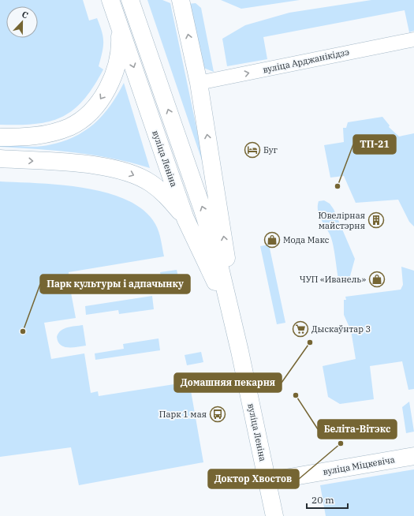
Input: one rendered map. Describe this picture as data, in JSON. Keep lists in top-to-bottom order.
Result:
{
  "streets": {
    "main road": ["вуліца Леніна", "вуліца Міцкевіча"],
    "street": ["вуліца Арджанікідзэ"]
  },
  "crossings": [
    ["вуліца Леніна", "вуліца Міцкевіча"]
  ],
  "one_way": ["вуліца Арджанікідзэ"],
  "places": {
    "hotel": ["Буг"],
    "other": [
      "ТП-21",
      "Парк культуры і адпачынку",
      "Домашняя пекарня",
      "Беліта-Вітэкс",
      "Доктор Хвостов"
    ],
    "building": ["Ювелірная майстэрня"],
    "shop": ["Мода Макс", "ЧУП «Иванель»"],
    "supermarket": ["Дыскаўнтар 3"],
    "bus stop": ["Парк 1 мая"]
  },
  "scale_bar": "20 m",
  "north": "top"
}
